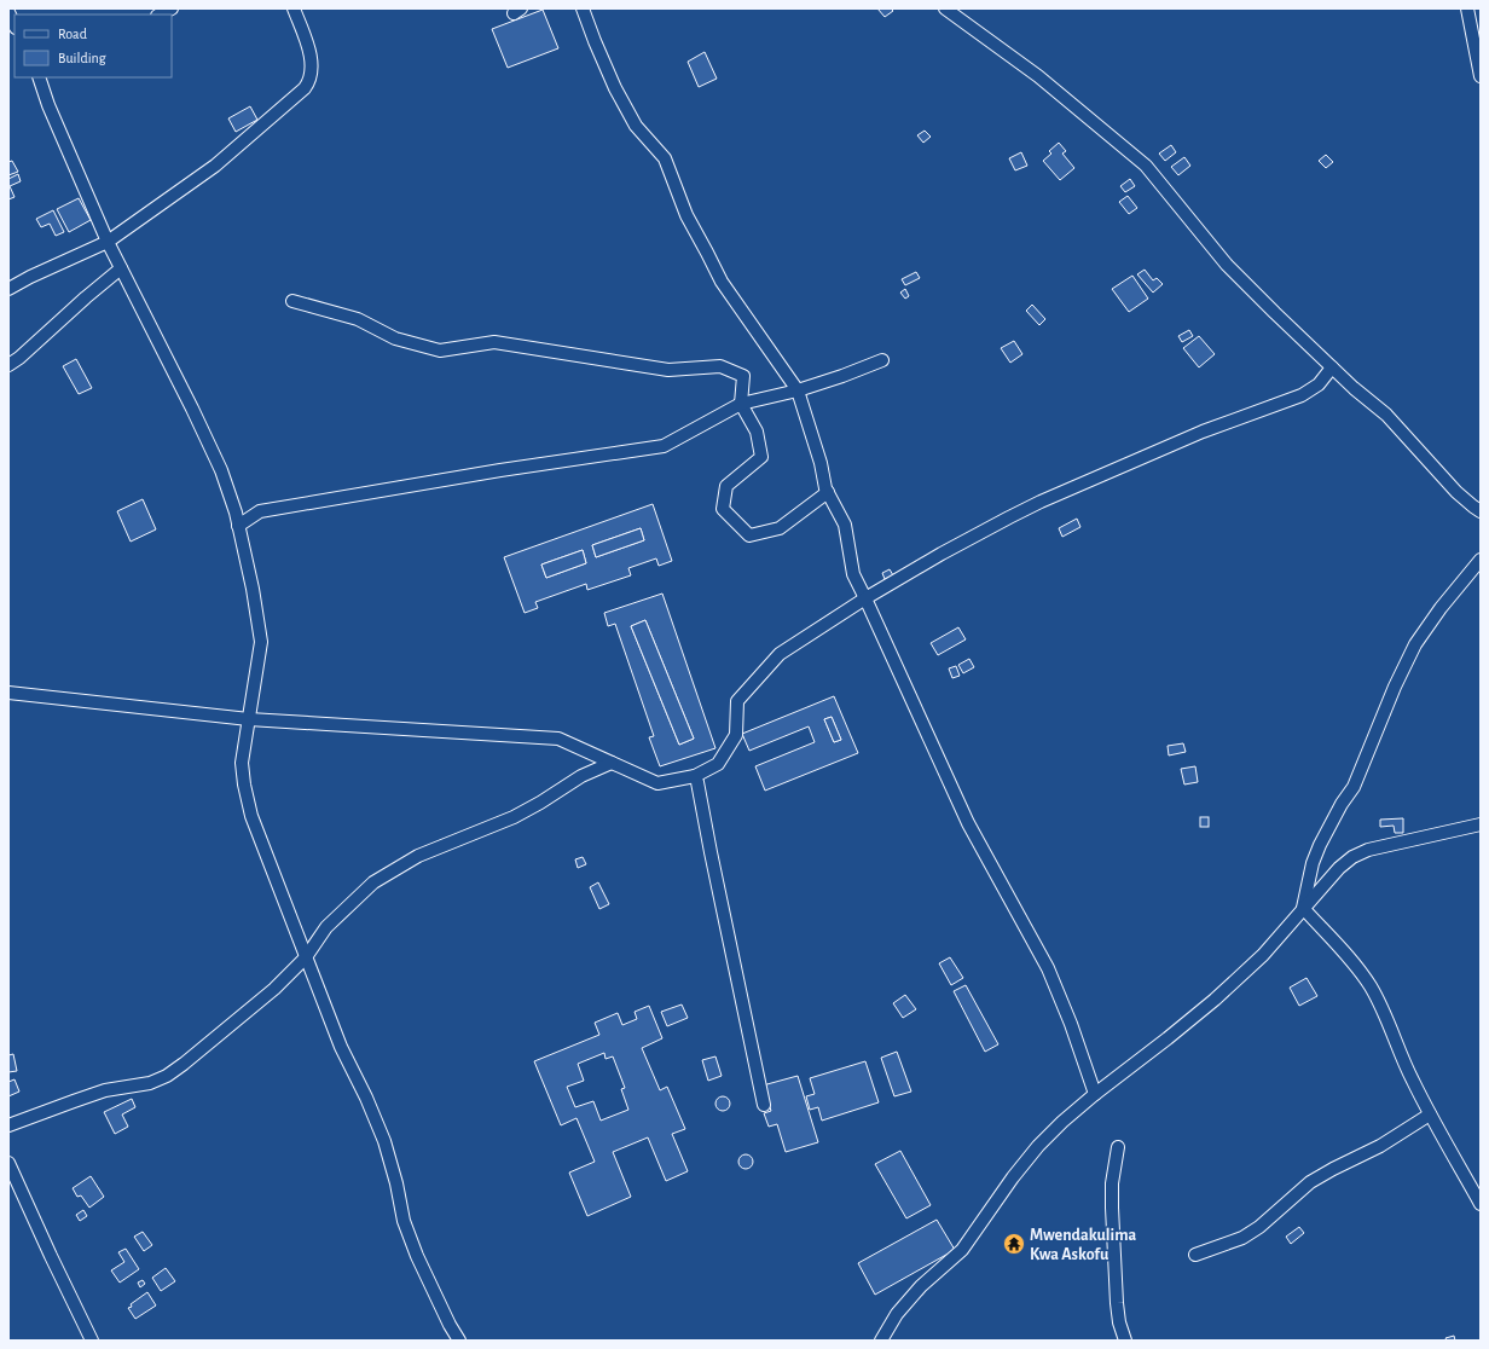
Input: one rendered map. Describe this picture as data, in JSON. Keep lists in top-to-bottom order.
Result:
{
  "places": {
    "temple": ["Mwendakulima Kwa Askofu"]
  },
  "legend": ["Road", "Building"]
}
